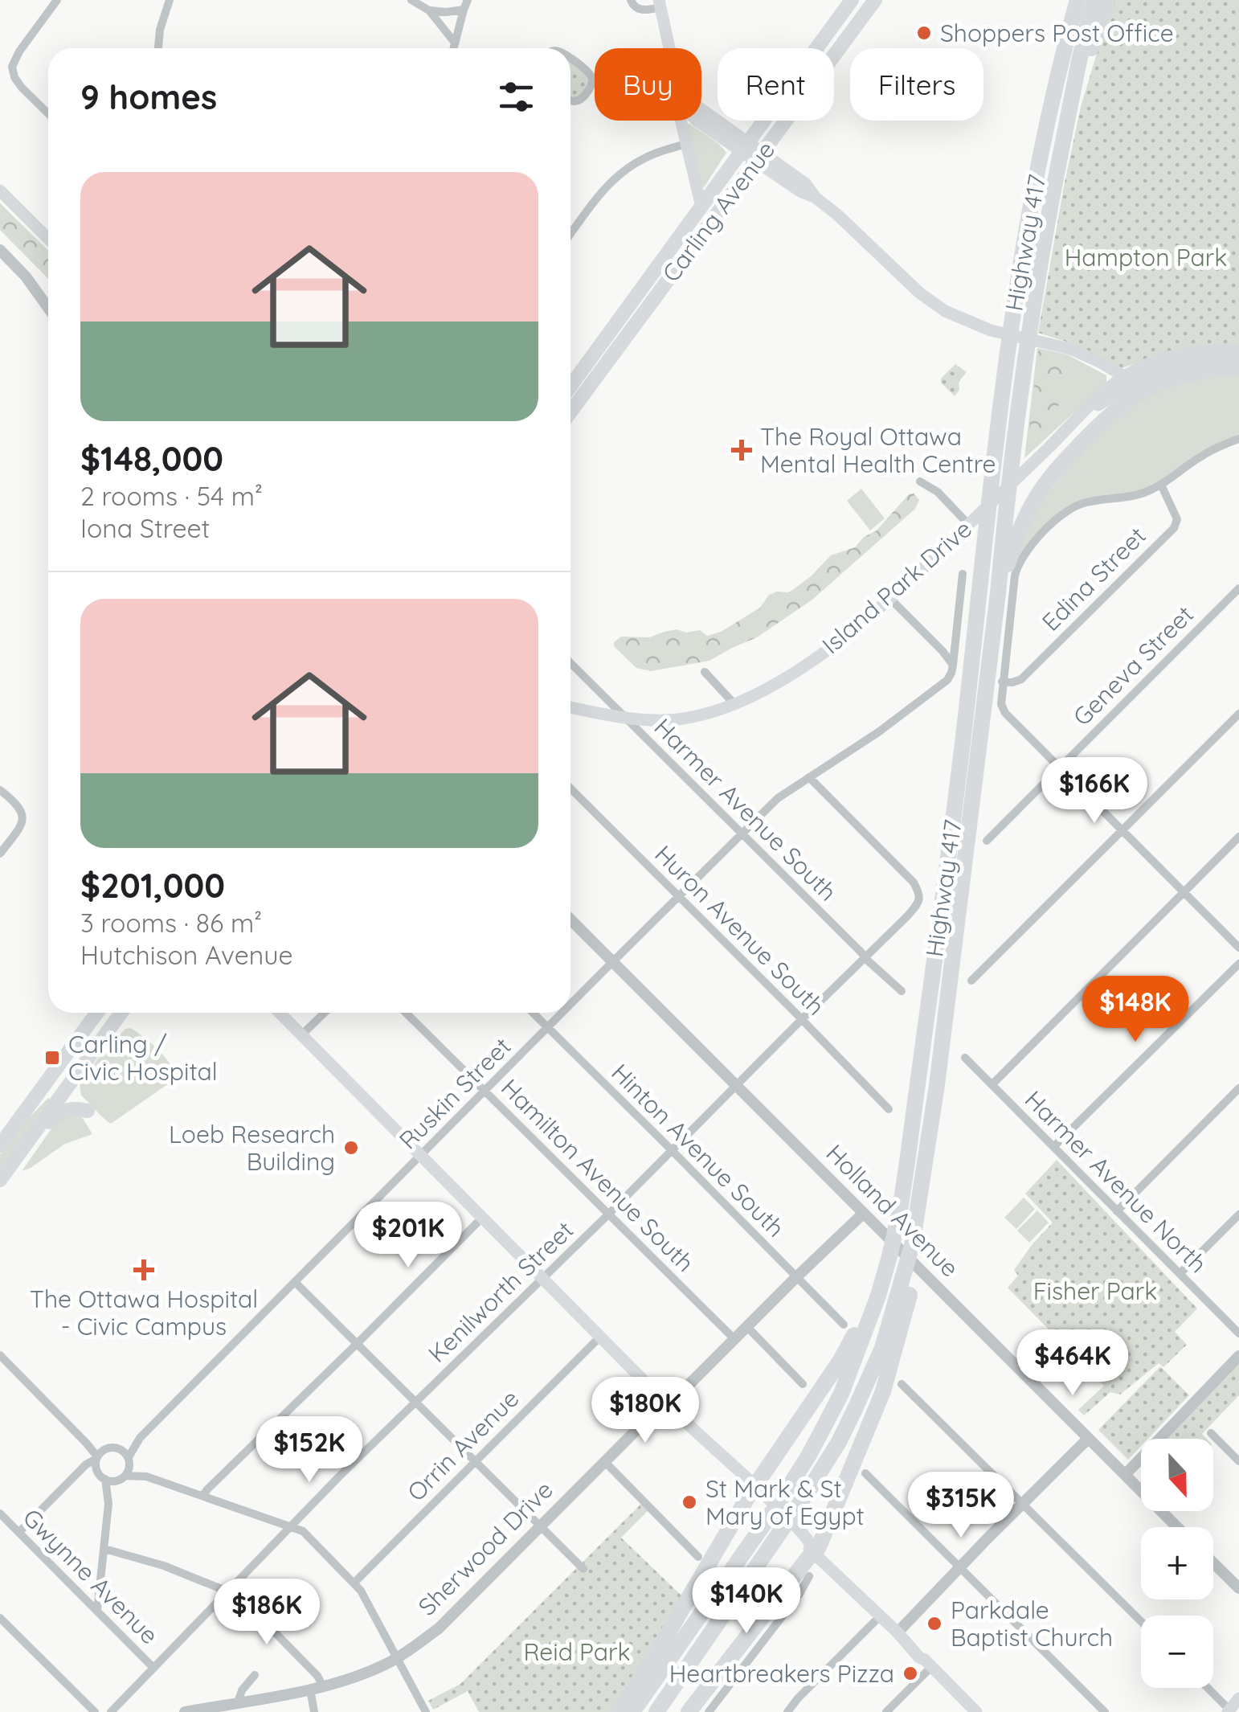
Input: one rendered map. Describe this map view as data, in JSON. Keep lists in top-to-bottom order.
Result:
{
  "streets": {
    "highway": ["Highway 417"],
    "main road": ["Carling Avenue", "Island Park Drive"],
    "street": [
      "Edina Street",
      "Geneva Street",
      "Harmer Avenue South",
      "Huron Avenue South",
      "Ruskin Street",
      "Hinton Avenue South",
      "Hamilton Avenue South",
      "Harmer Avenue North",
      "Holland Avenue",
      "Kenilworth Street",
      "Orrin Avenue",
      "Sherwood Drive",
      "Gwynne Avenue"
    ]
  },
  "crossings": [
    ["Island Park Drive", "Harmer Avenue South"],
    ["Harmer Avenue South", "Ruskin Street"],
    ["Harmer Avenue South", "Kenilworth Street"],
    ["Huron Avenue South", "Ruskin Street"],
    ["Huron Avenue South", "Kenilworth Street"],
    ["Ruskin Street", "Hinton Avenue South"],
    ["Ruskin Street", "Hamilton Avenue South"],
    ["Ruskin Street", "Holland Avenue"],
    ["Ruskin Street", "Kenilworth Street"],
    ["Hinton Avenue South", "Kenilworth Street"],
    ["Hinton Avenue South", "Sherwood Drive"],
    ["Hamilton Avenue South", "Kenilworth Street"],
    ["Hamilton Avenue South", "Sherwood Drive"],
    ["Holland Avenue", "Kenilworth Street"],
    ["Holland Avenue", "Sherwood Drive"],
    ["Kenilworth Street", "Gwynne Avenue"]
  ],
  "parks": ["Hampton Park", "Fisher Park", "Reid Park"],
  "places": {
    "other": [
      "Shoppers Post Office",
      "Loeb Research Building",
      "St Mark & St Mary of Egypt",
      "Parkdale Baptist Church",
      "Heartbreakers Pizza"
    ],
    "health": ["The Royal Ottawa Mental Health Centre", "The Ottawa Hospital - Civic Campus"],
    "transit": ["Carling / Civic Hospital"]
  },
  "north": "bottom",
  "page": {
    "chip": ["Buy", "Rent", "Filters"],
    "heading": "9 homes",
    "list": [
      {
        "name": "$148,000",
        "note": "2 rooms · 54 m² · Iona Street"
      },
      {
        "name": "$201,000",
        "note": "3 rooms · 86 m² · Hutchison Avenue"
      }
    ],
    "price": [
      "$166K",
      "$148K",
      "$201K",
      "$464K",
      "$180K",
      "$152K",
      "$315K",
      "$140K",
      "$186K"
    ],
    "map_buttons": ["+", "−"]
  }
}
